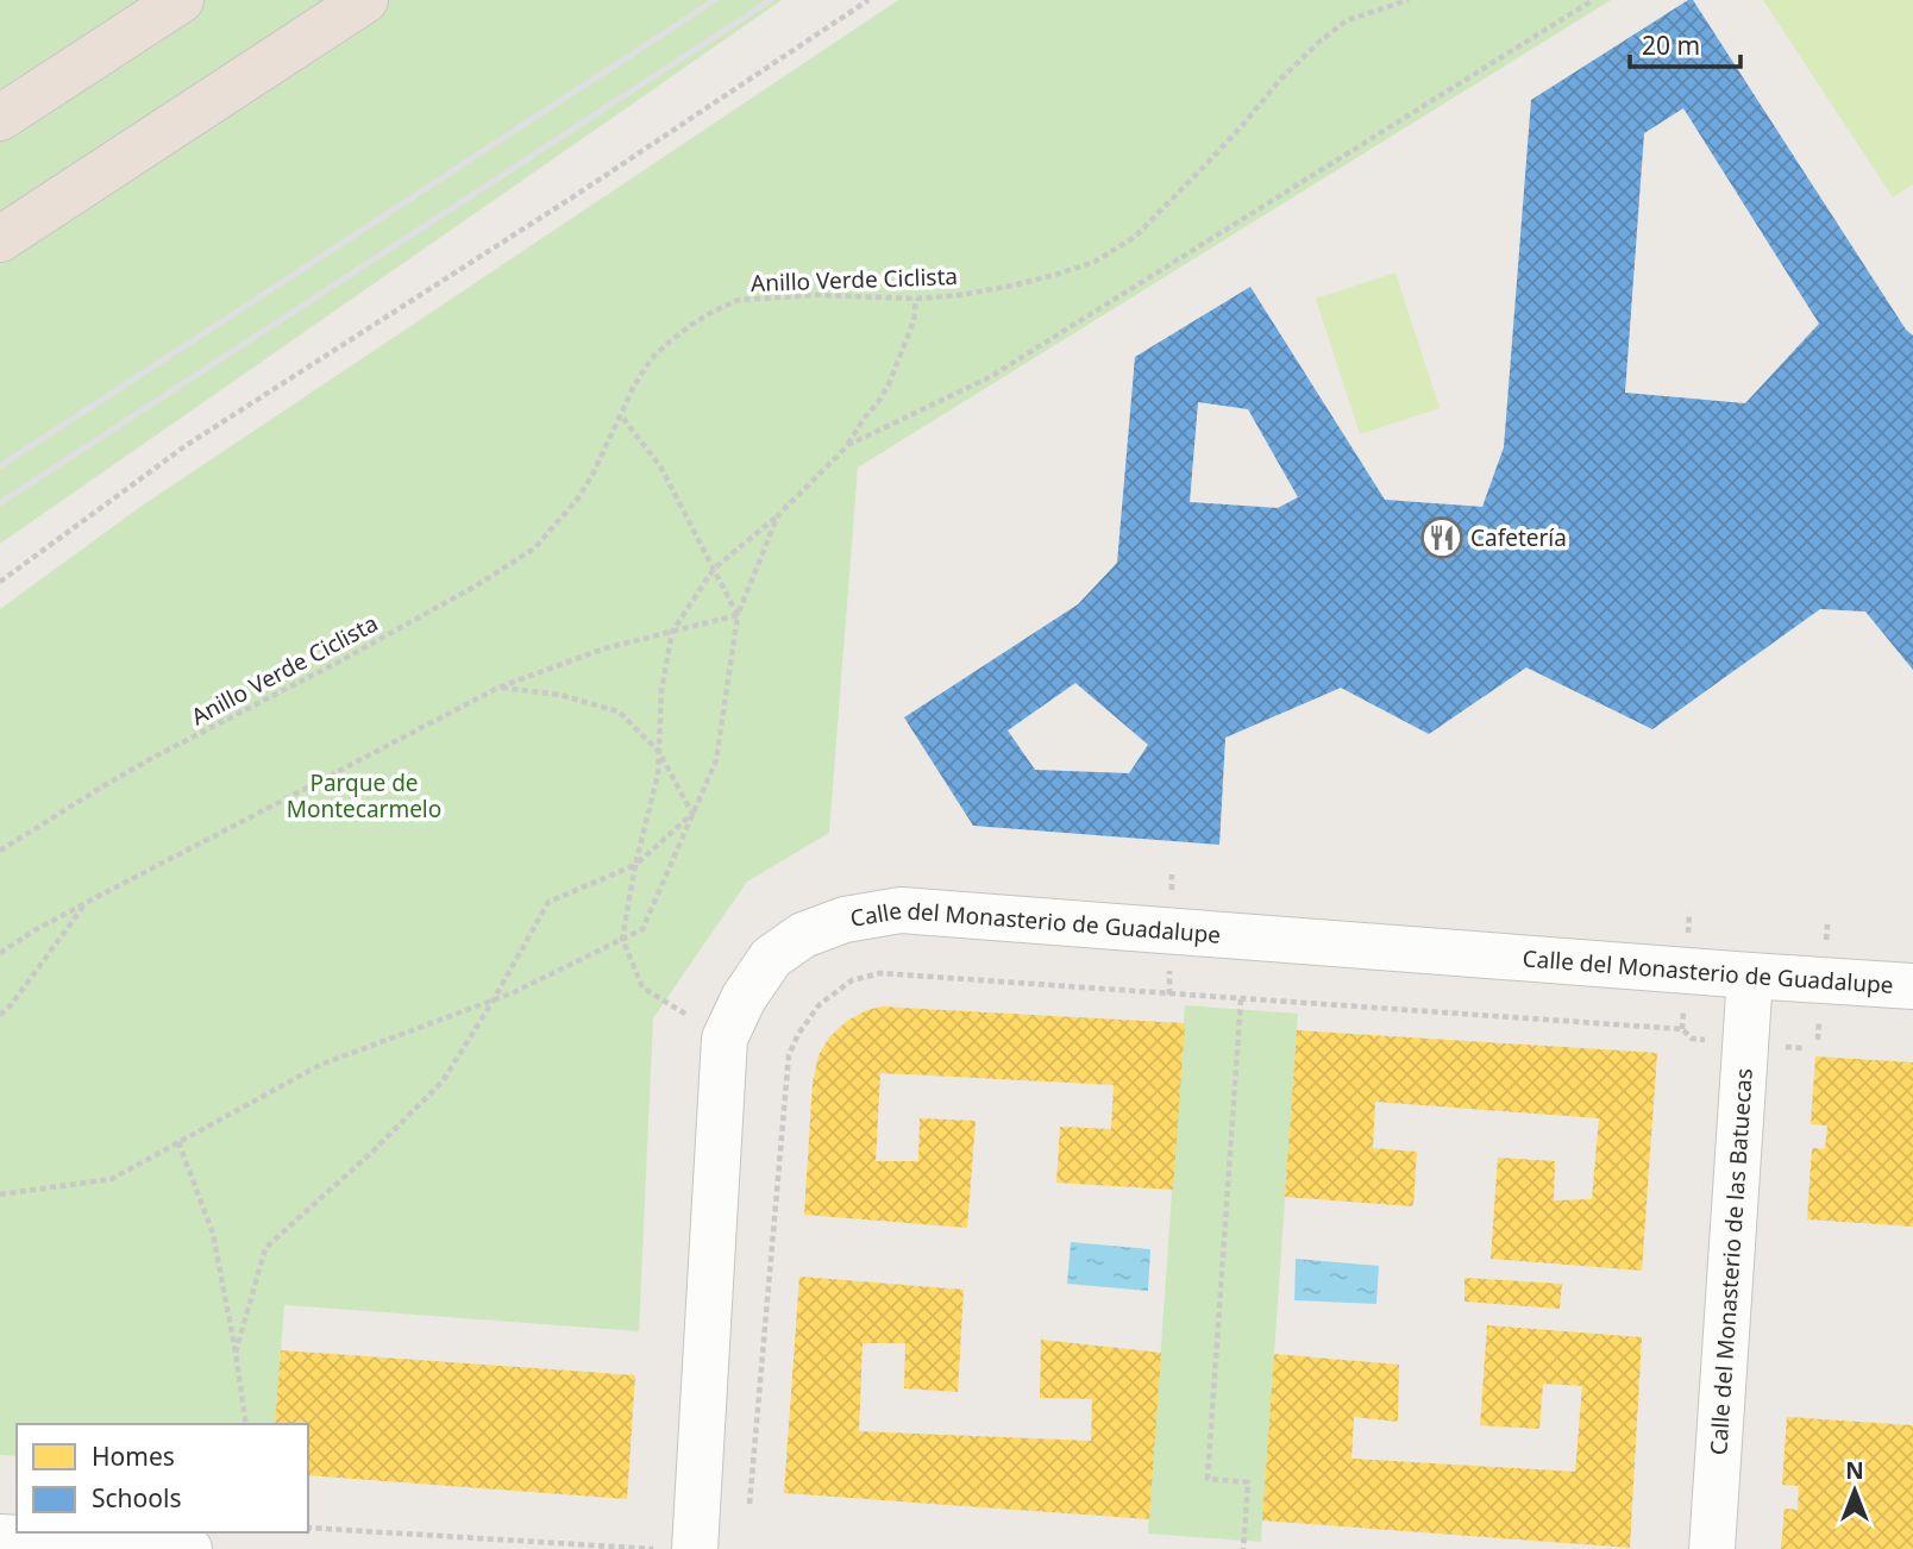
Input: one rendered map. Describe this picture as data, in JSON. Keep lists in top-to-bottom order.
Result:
{
  "streets": {
    "street": ["Calle del Monasterio de Guadalupe", "Calle del Monasterio de las Batuecas"],
    "path": ["Anillo Verde Ciclista"]
  },
  "crossings": [
    ["Calle del Monasterio de Guadalupe", "Calle del Monasterio de las Batuecas"]
  ],
  "parks": ["Parque de Montecarmelo"],
  "places": {
    "restaurant": ["Cafetería"]
  },
  "legend": ["Homes", "Schools"],
  "scale_bar": "20 m",
  "north": "top"
}
